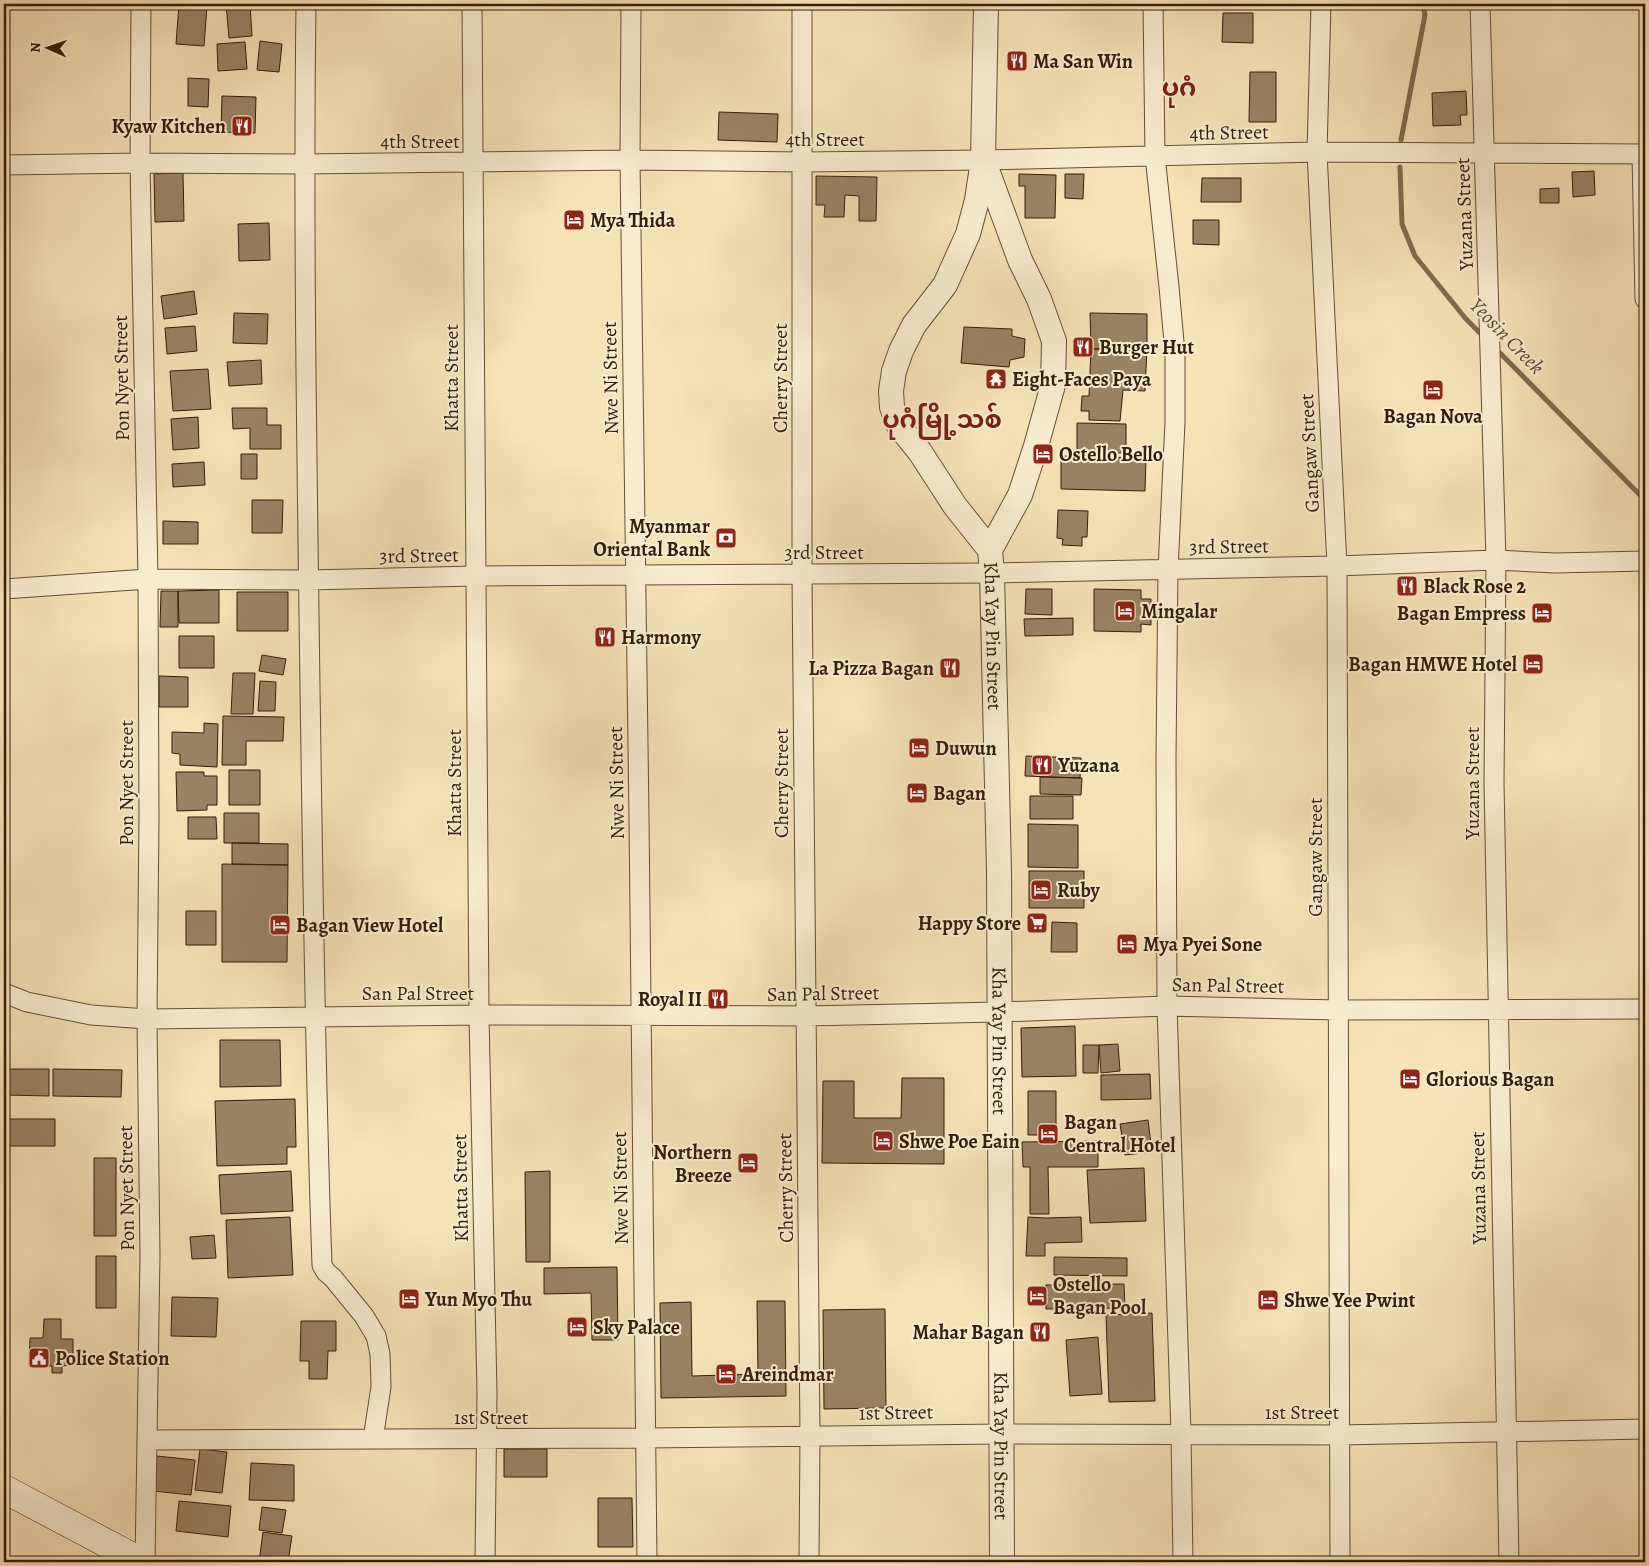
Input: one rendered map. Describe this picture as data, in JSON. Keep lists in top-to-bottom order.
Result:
{
  "streets": {
    "street": [
      "4th Street",
      "Yuzana Street",
      "Pon Nyet Street",
      "Khatta Street",
      "Nwe Ni Street",
      "Cherry Street",
      "Gangaw Street",
      "3rd Street",
      "Kha Yay Pin Street",
      "San Pal Street",
      "1st Street"
    ]
  },
  "crossings": [
    ["4th Street", "Yuzana Street"],
    ["4th Street", "Pon Nyet Street"],
    ["4th Street", "Khatta Street"],
    ["4th Street", "Nwe Ni Street"],
    ["4th Street", "Cherry Street"],
    ["4th Street", "Gangaw Street"],
    ["4th Street", "Kha Yay Pin Street"],
    ["Yuzana Street", "3rd Street"],
    ["Yuzana Street", "San Pal Street"],
    ["Yuzana Street", "1st Street"],
    ["Pon Nyet Street", "3rd Street"],
    ["Pon Nyet Street", "San Pal Street"],
    ["Pon Nyet Street", "1st Street"],
    ["Khatta Street", "3rd Street"],
    ["Khatta Street", "San Pal Street"],
    ["Khatta Street", "1st Street"],
    ["Nwe Ni Street", "3rd Street"],
    ["Nwe Ni Street", "San Pal Street"],
    ["Nwe Ni Street", "1st Street"],
    ["Cherry Street", "3rd Street"],
    ["Cherry Street", "San Pal Street"],
    ["Cherry Street", "1st Street"],
    ["Gangaw Street", "3rd Street"],
    ["Gangaw Street", "San Pal Street"],
    ["Gangaw Street", "1st Street"],
    ["3rd Street", "Kha Yay Pin Street"],
    ["Kha Yay Pin Street", "San Pal Street"],
    ["Kha Yay Pin Street", "1st Street"]
  ],
  "districts": ["ပုဂံ", "ပုဂံမြို့သစ်"],
  "water": ["Yeosin Creek"],
  "places": {
    "restaurant": [
      "Ma San Win",
      "Kyaw Kitchen",
      "Burger Hut",
      "Black Rose 2",
      "Harmony",
      "La Pizza Bagan",
      "Yuzana",
      "Royal II",
      "Mahar Bagan"
    ],
    "hotel": [
      "Mya Thida",
      "Bagan Nova",
      "Ostello Bello",
      "Mingalar",
      "Bagan Empress",
      "Bagan HMWE Hotel",
      "Duwun",
      "Bagan",
      "Ruby",
      "Bagan View Hotel",
      "Mya Pyei Sone",
      "Glorious Bagan",
      "Bagan Central Hotel",
      "Shwe Poe Eain",
      "Northern Breeze",
      "Ostello Bagan Pool",
      "Yun Myo Thu",
      "Shwe Yee Pwint",
      "Sky Palace",
      "Areindmar"
    ],
    "temple": ["Eight-Faces Paya"],
    "bank": ["Myanmar Oriental Bank"],
    "supermarket": ["Happy Store"],
    "public building": ["Police Station"]
  },
  "north": "left"
}
